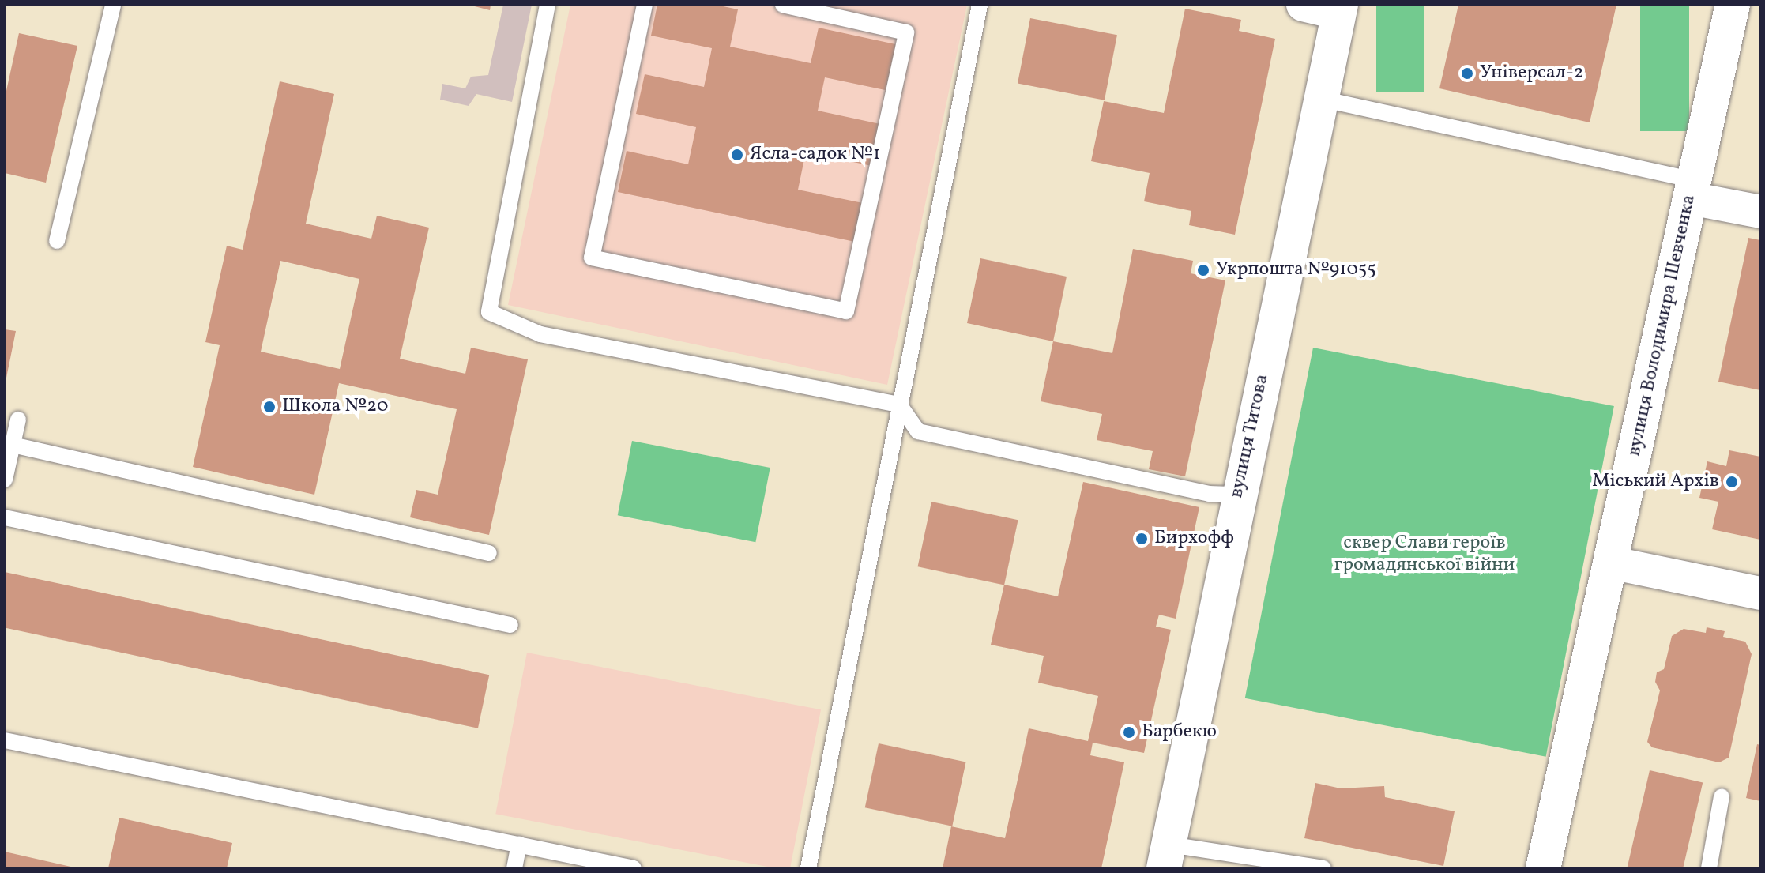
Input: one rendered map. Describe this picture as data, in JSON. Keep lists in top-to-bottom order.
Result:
{
  "streets": {
    "street": ["вулиця Володимира Шевченка", "вулиця Титова"]
  },
  "parks": ["сквер Слави героїв громадянської війни"],
  "places": [
    "Універсал-2",
    "Ясла-садок №1",
    "Укрпошта №91055",
    "Школа №20",
    "Міський Архів",
    "Бирхофф",
    "Барбекю"
  ]
}
